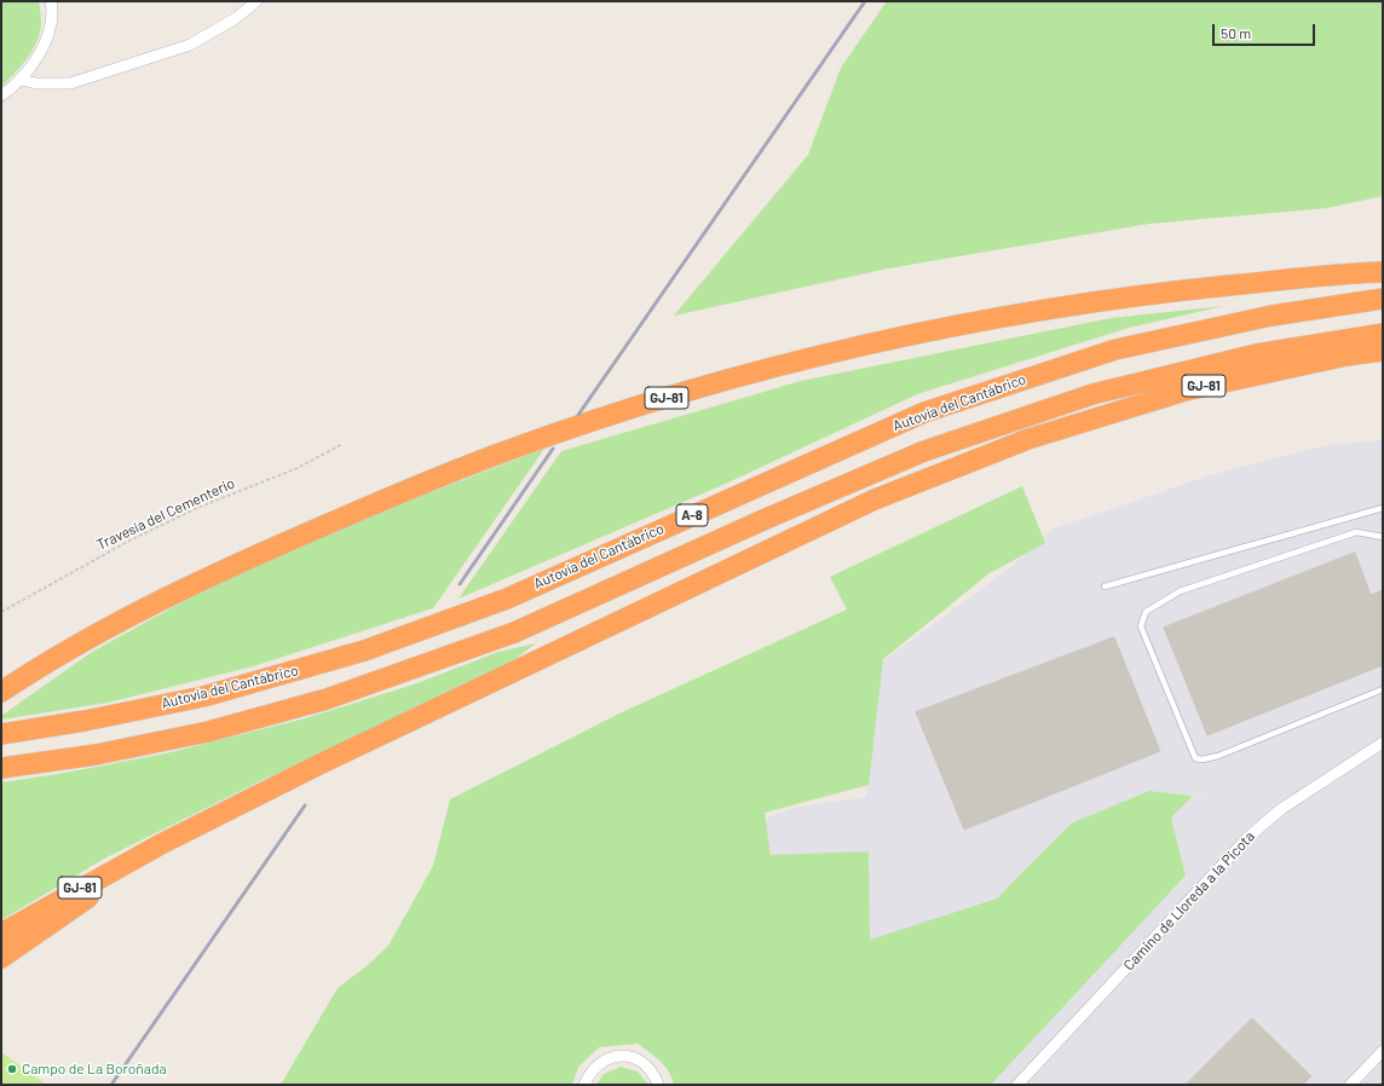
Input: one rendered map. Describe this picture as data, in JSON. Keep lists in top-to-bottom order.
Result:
{
  "streets": {
    "highway": ["GJ-81", "Autovía del Cantábrico", "A-8"],
    "street": ["Camino de Lloreda a la Picota"],
    "path": ["Travesía del Cementerio"]
  },
  "places": ["Campo de La Boroñada"],
  "scale_bar": "50 m"
}
